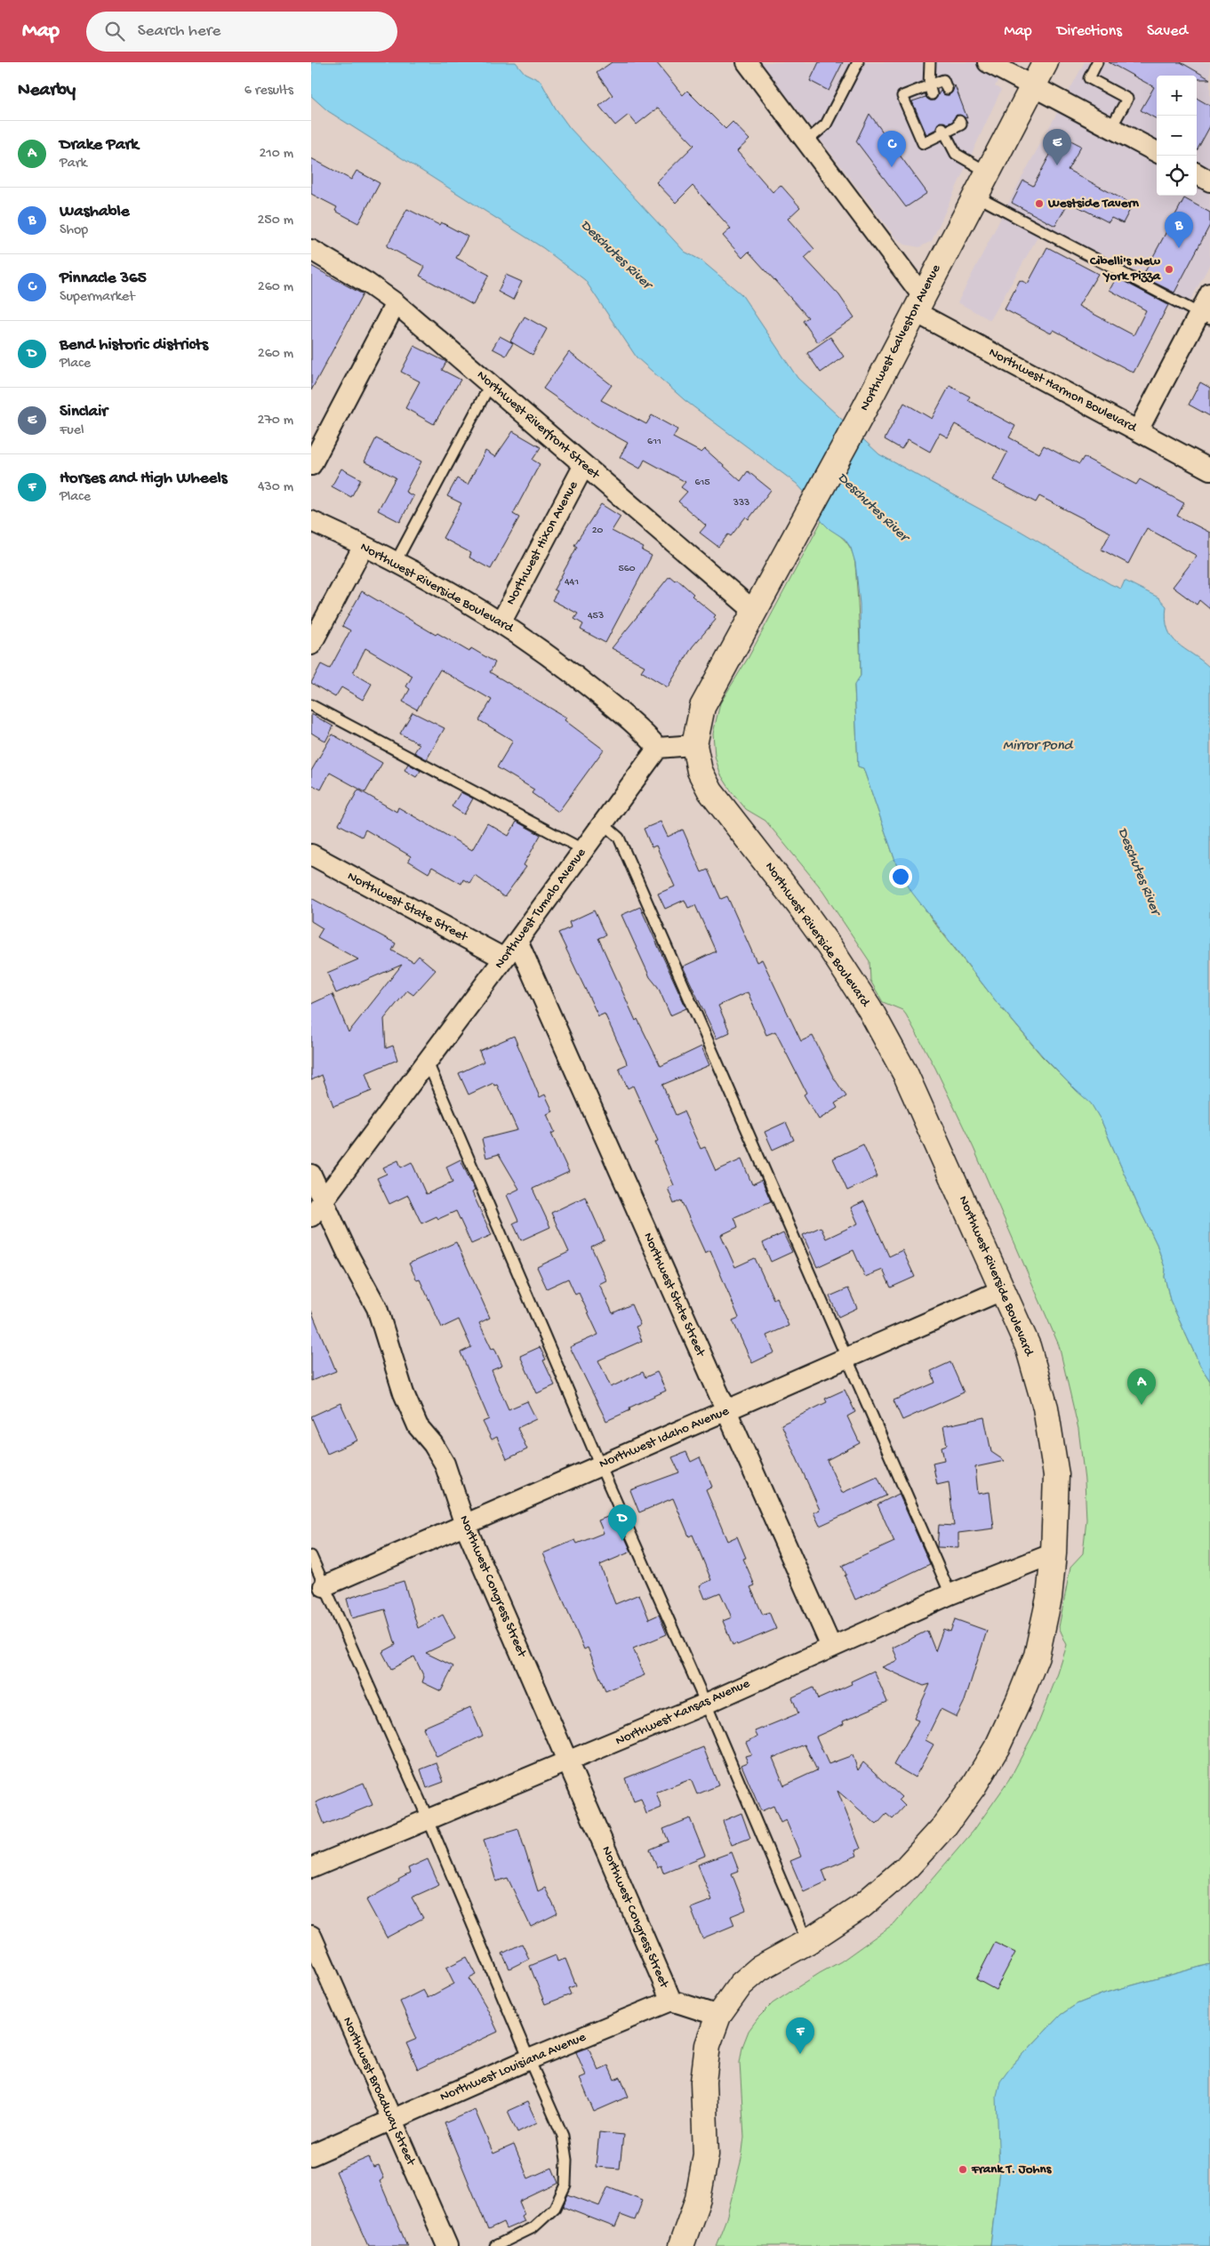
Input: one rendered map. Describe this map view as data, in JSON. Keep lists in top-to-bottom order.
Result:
{
  "streets": {
    "street": [
      "Northwest Galveston Avenue",
      "Northwest Harmon Boulevard",
      "Northwest Riverfront Street",
      "Northwest Hixon Avenue",
      "Northwest Riverside Boulevard",
      "Northwest State Street",
      "Northwest Tumalo Avenue",
      "Northwest Idaho Avenue",
      "Northwest Congress Street",
      "Northwest Kansas Avenue",
      "Northwest Louisiana Avenue",
      "Northwest Broadway Street"
    ]
  },
  "crossings": [
    ["Northwest Galveston Avenue", "Northwest Harmon Boulevard"],
    ["Northwest Galveston Avenue", "Northwest Riverfront Street"],
    ["Northwest Riverfront Street", "Northwest Hixon Avenue"],
    ["Northwest Hixon Avenue", "Northwest Riverside Boulevard"],
    ["Northwest Riverside Boulevard", "Northwest Tumalo Avenue"],
    ["Northwest Riverside Boulevard", "Northwest Idaho Avenue"],
    ["Northwest Riverside Boulevard", "Northwest Kansas Avenue"],
    ["Northwest State Street", "Northwest Tumalo Avenue"],
    ["Northwest State Street", "Northwest Idaho Avenue"],
    ["Northwest State Street", "Northwest Kansas Avenue"],
    ["Northwest Tumalo Avenue", "Northwest Congress Street"],
    ["Northwest Idaho Avenue", "Northwest Congress Street"],
    ["Northwest Congress Street", "Northwest Kansas Avenue"],
    ["Northwest Congress Street", "Northwest Louisiana Avenue"],
    ["Northwest Louisiana Avenue", "Northwest Broadway Street"]
  ],
  "water": ["Deschutes River", "Mirror Pond"],
  "places": ["Westside Tavern", "Cibelli's New York Pizza", "Frank T. Johns"],
  "house_numbers": [
    "611",
    "615",
    "333",
    "20",
    "560",
    "441",
    "453"
  ],
  "page": {
    "header": "Map",
    "search": "Search here",
    "nav": ["Map", "Directions", "Saved"],
    "heading": ["Nearby", "6 results"],
    "map_buttons": ["+", "−"],
    "list": [
      {
        "mark": "A",
        "name": "Drake Park",
        "note": "Park",
        "value": "210 m"
      },
      {
        "mark": "B",
        "name": "Washable",
        "note": "Shop",
        "value": "250 m"
      },
      {
        "mark": "C",
        "name": "Pinnacle 365",
        "note": "Supermarket",
        "value": "260 m"
      },
      {
        "mark": "D",
        "name": "Bend historic districts",
        "note": "Place",
        "value": "260 m"
      },
      {
        "mark": "E",
        "name": "Sinclair",
        "note": "Fuel",
        "value": "270 m"
      },
      {
        "mark": "F",
        "name": "Horses and High Wheels",
        "note": "Place",
        "value": "430 m"
      }
    ],
    "pins": [
      "E",
      "C",
      "B",
      "A",
      "D",
      "F"
    ]
  }
}
